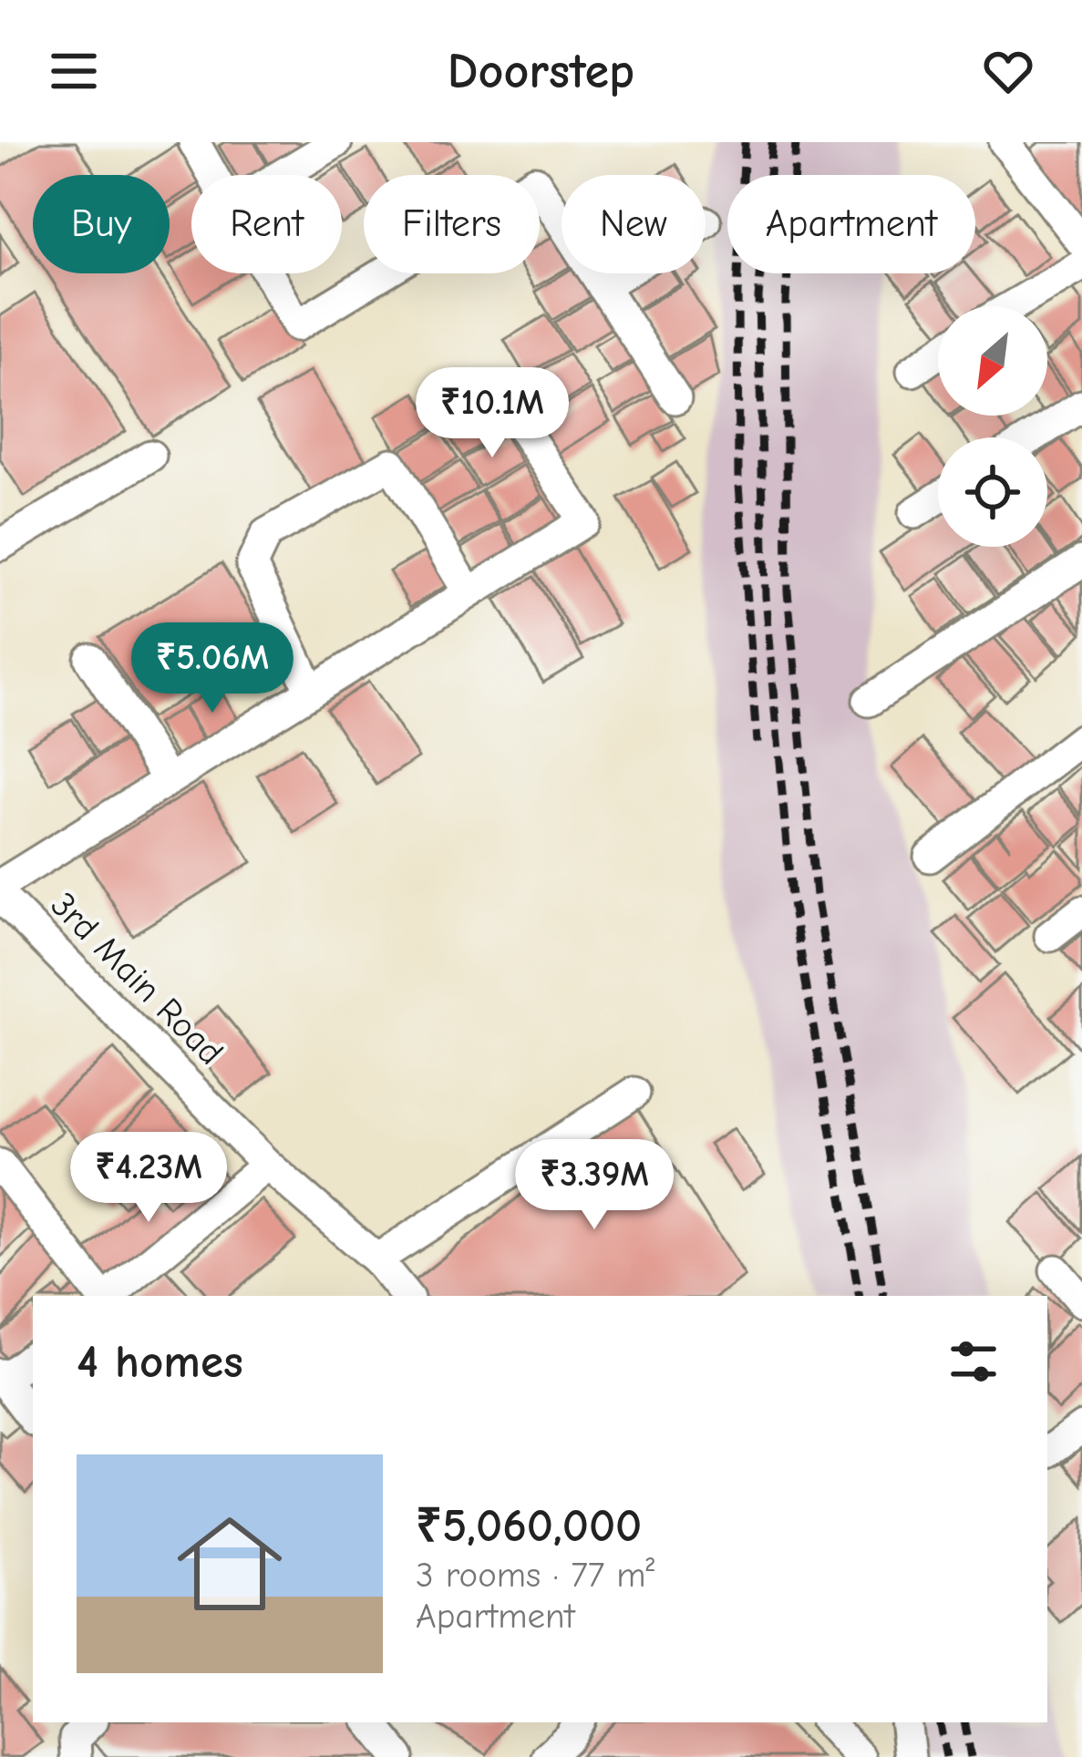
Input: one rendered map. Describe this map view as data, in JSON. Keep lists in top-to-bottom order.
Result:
{
  "streets": {
    "street": ["3rd Main Road"]
  },
  "north": "bottom left",
  "page": {
    "header": "Doorstep",
    "chip": [
      "Buy",
      "Rent",
      "Filters",
      "New",
      "Apartment"
    ],
    "price": [
      "₹10.1M",
      "₹5.06M",
      "₹4.23M",
      "₹3.39M"
    ],
    "heading": "4 homes",
    "list": [
      {
        "name": "₹5,060,000",
        "note": "3 rooms · 77 m² · Apartment"
      }
    ]
  }
}
